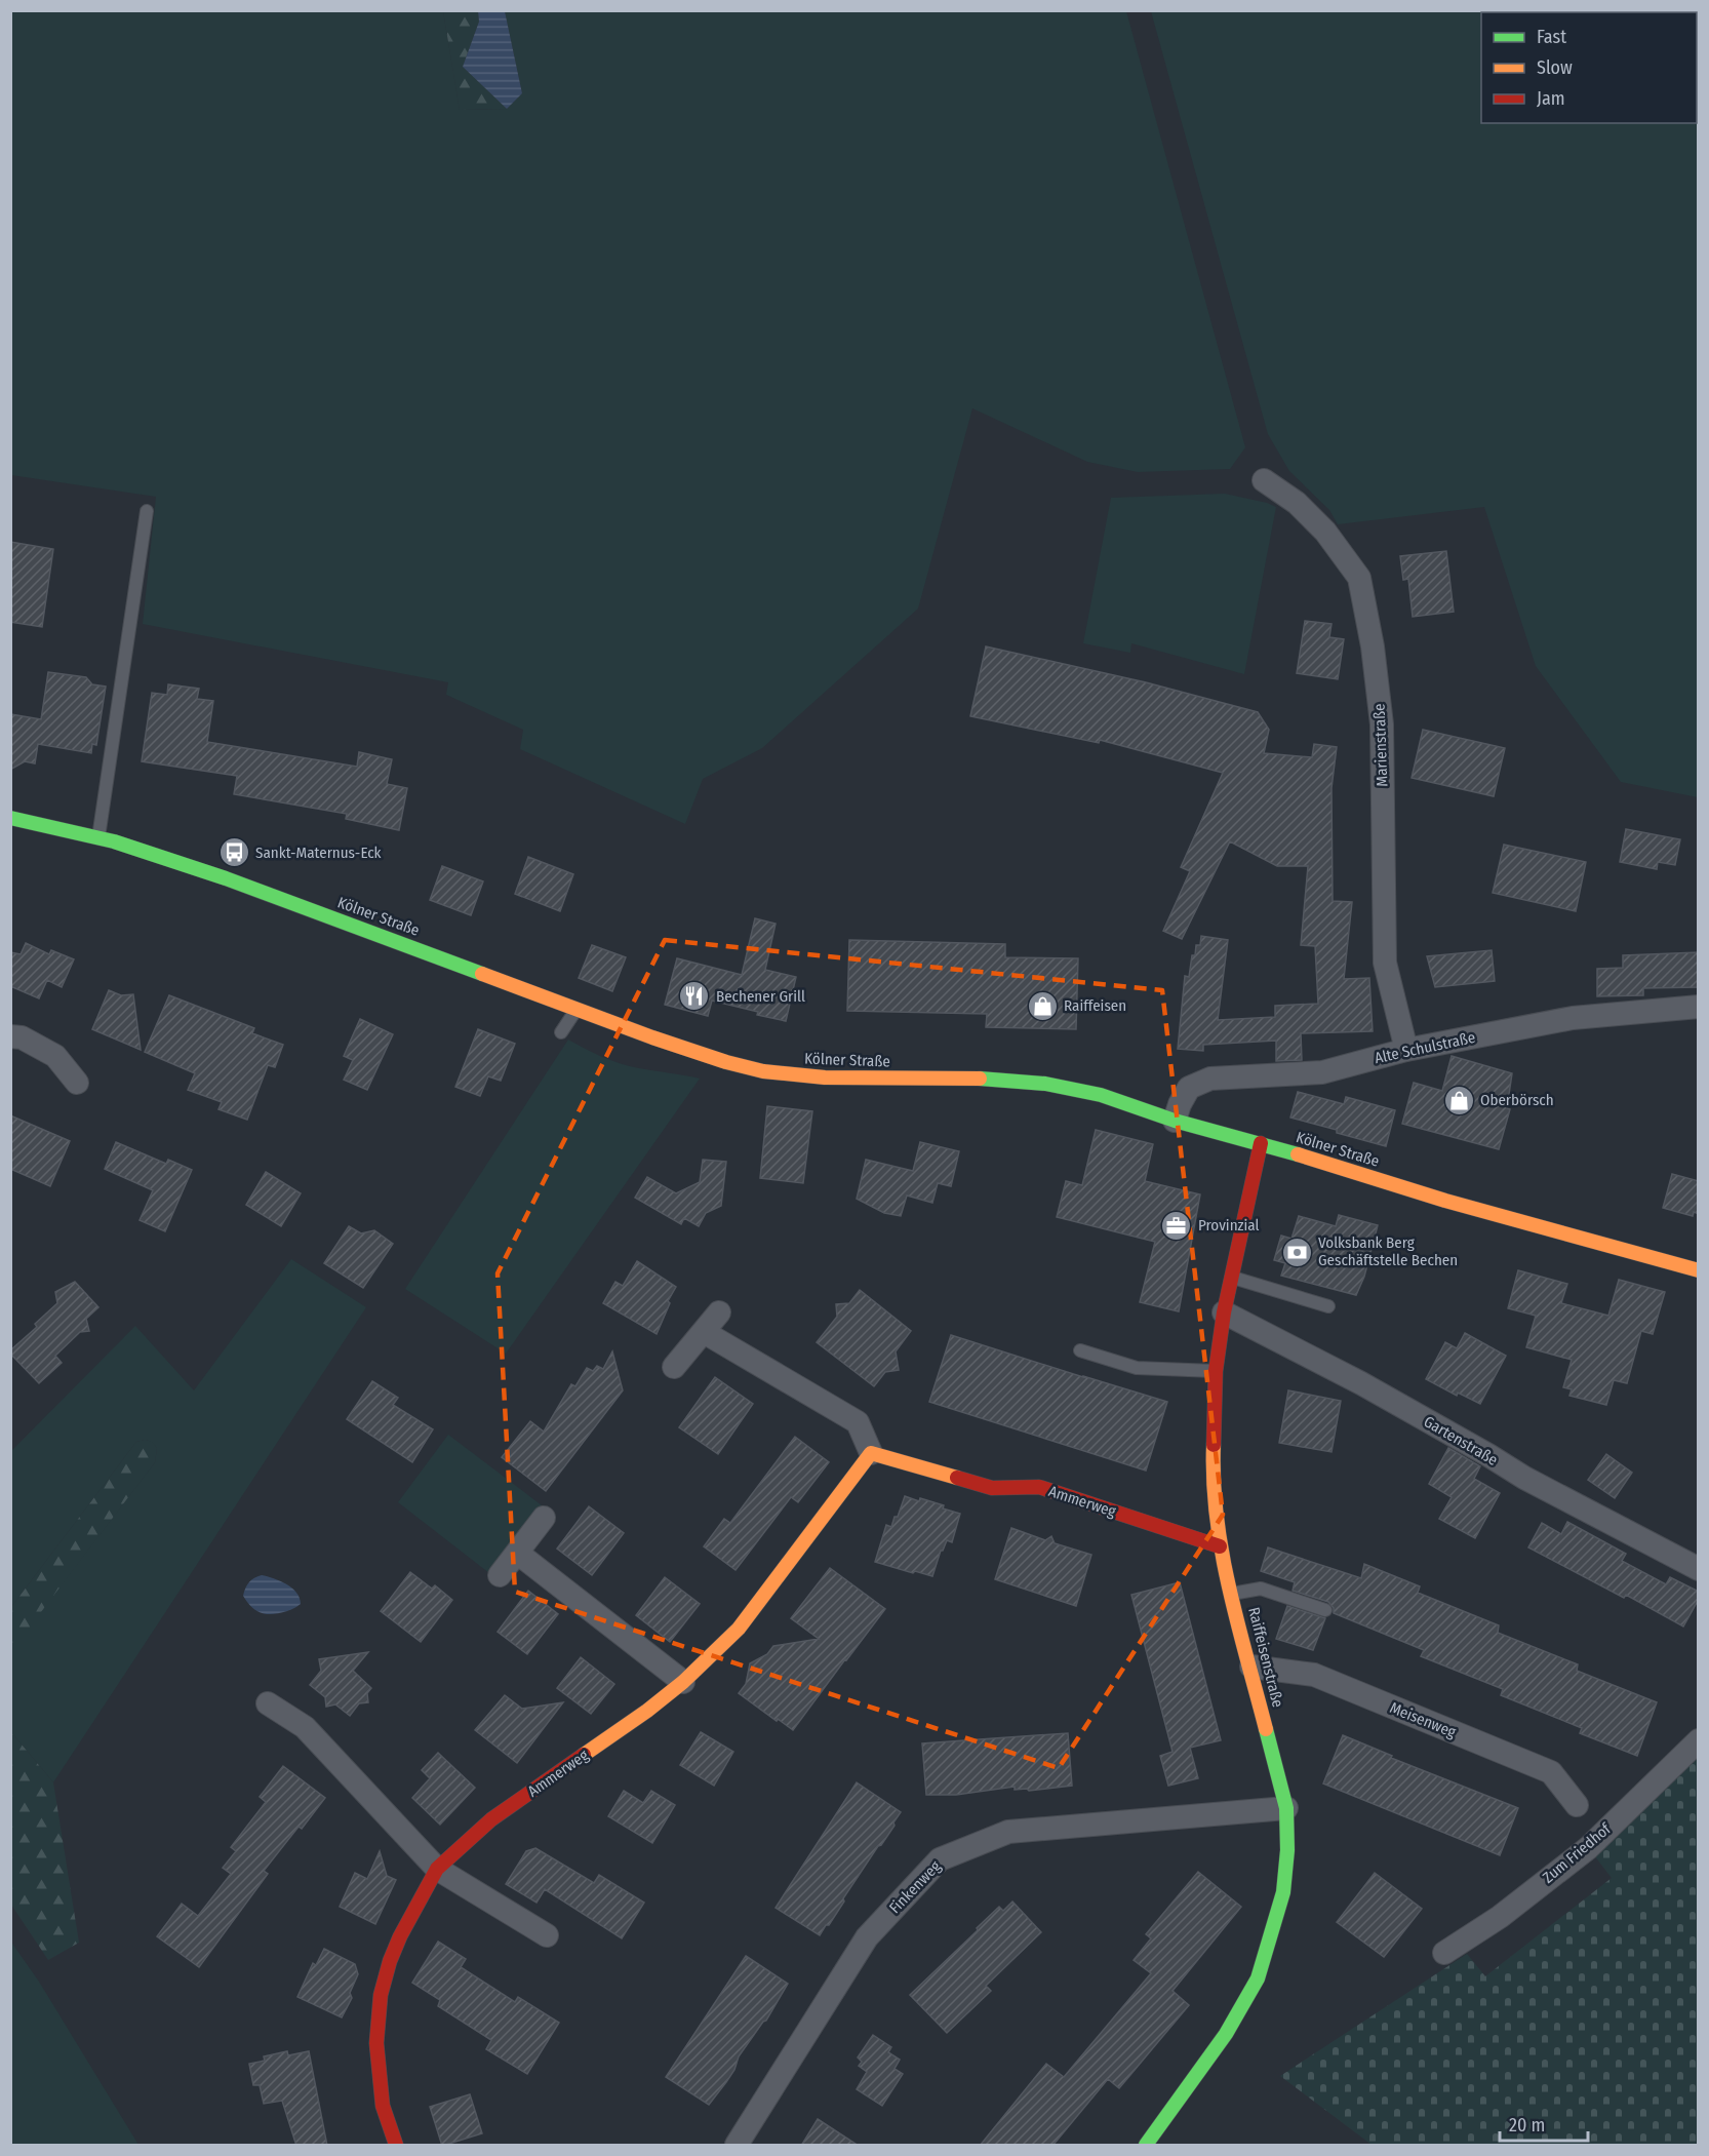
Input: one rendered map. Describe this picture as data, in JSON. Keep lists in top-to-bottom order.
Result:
{
  "streets": {
    "street": [
      "Marienstraße",
      "Kölner Straße",
      "Alte Schulstraße",
      "Gartenstraße",
      "Ammerweg",
      "Raiffeisenstraße",
      "Meisenweg",
      "Zum Friedhof",
      "Finkenweg"
    ]
  },
  "crossings": [
    ["Marienstraße", "Alte Schulstraße"],
    ["Kölner Straße", "Alte Schulstraße"],
    ["Kölner Straße", "Raiffeisenstraße"],
    ["Gartenstraße", "Raiffeisenstraße"],
    ["Ammerweg", "Raiffeisenstraße"],
    ["Raiffeisenstraße", "Meisenweg"],
    ["Raiffeisenstraße", "Finkenweg"]
  ],
  "places": {
    "bus stop": ["Sankt-Maternus-Eck"],
    "restaurant": ["Bechener Grill"],
    "shop": ["Raiffeisen", "Oberbörsch"],
    "office": ["Provinzial"],
    "bank": ["Volksbank Berg Geschäftstelle Bechen"]
  },
  "legend": ["Fast", "Slow", "Jam"],
  "scale_bar": "20 m"
}
